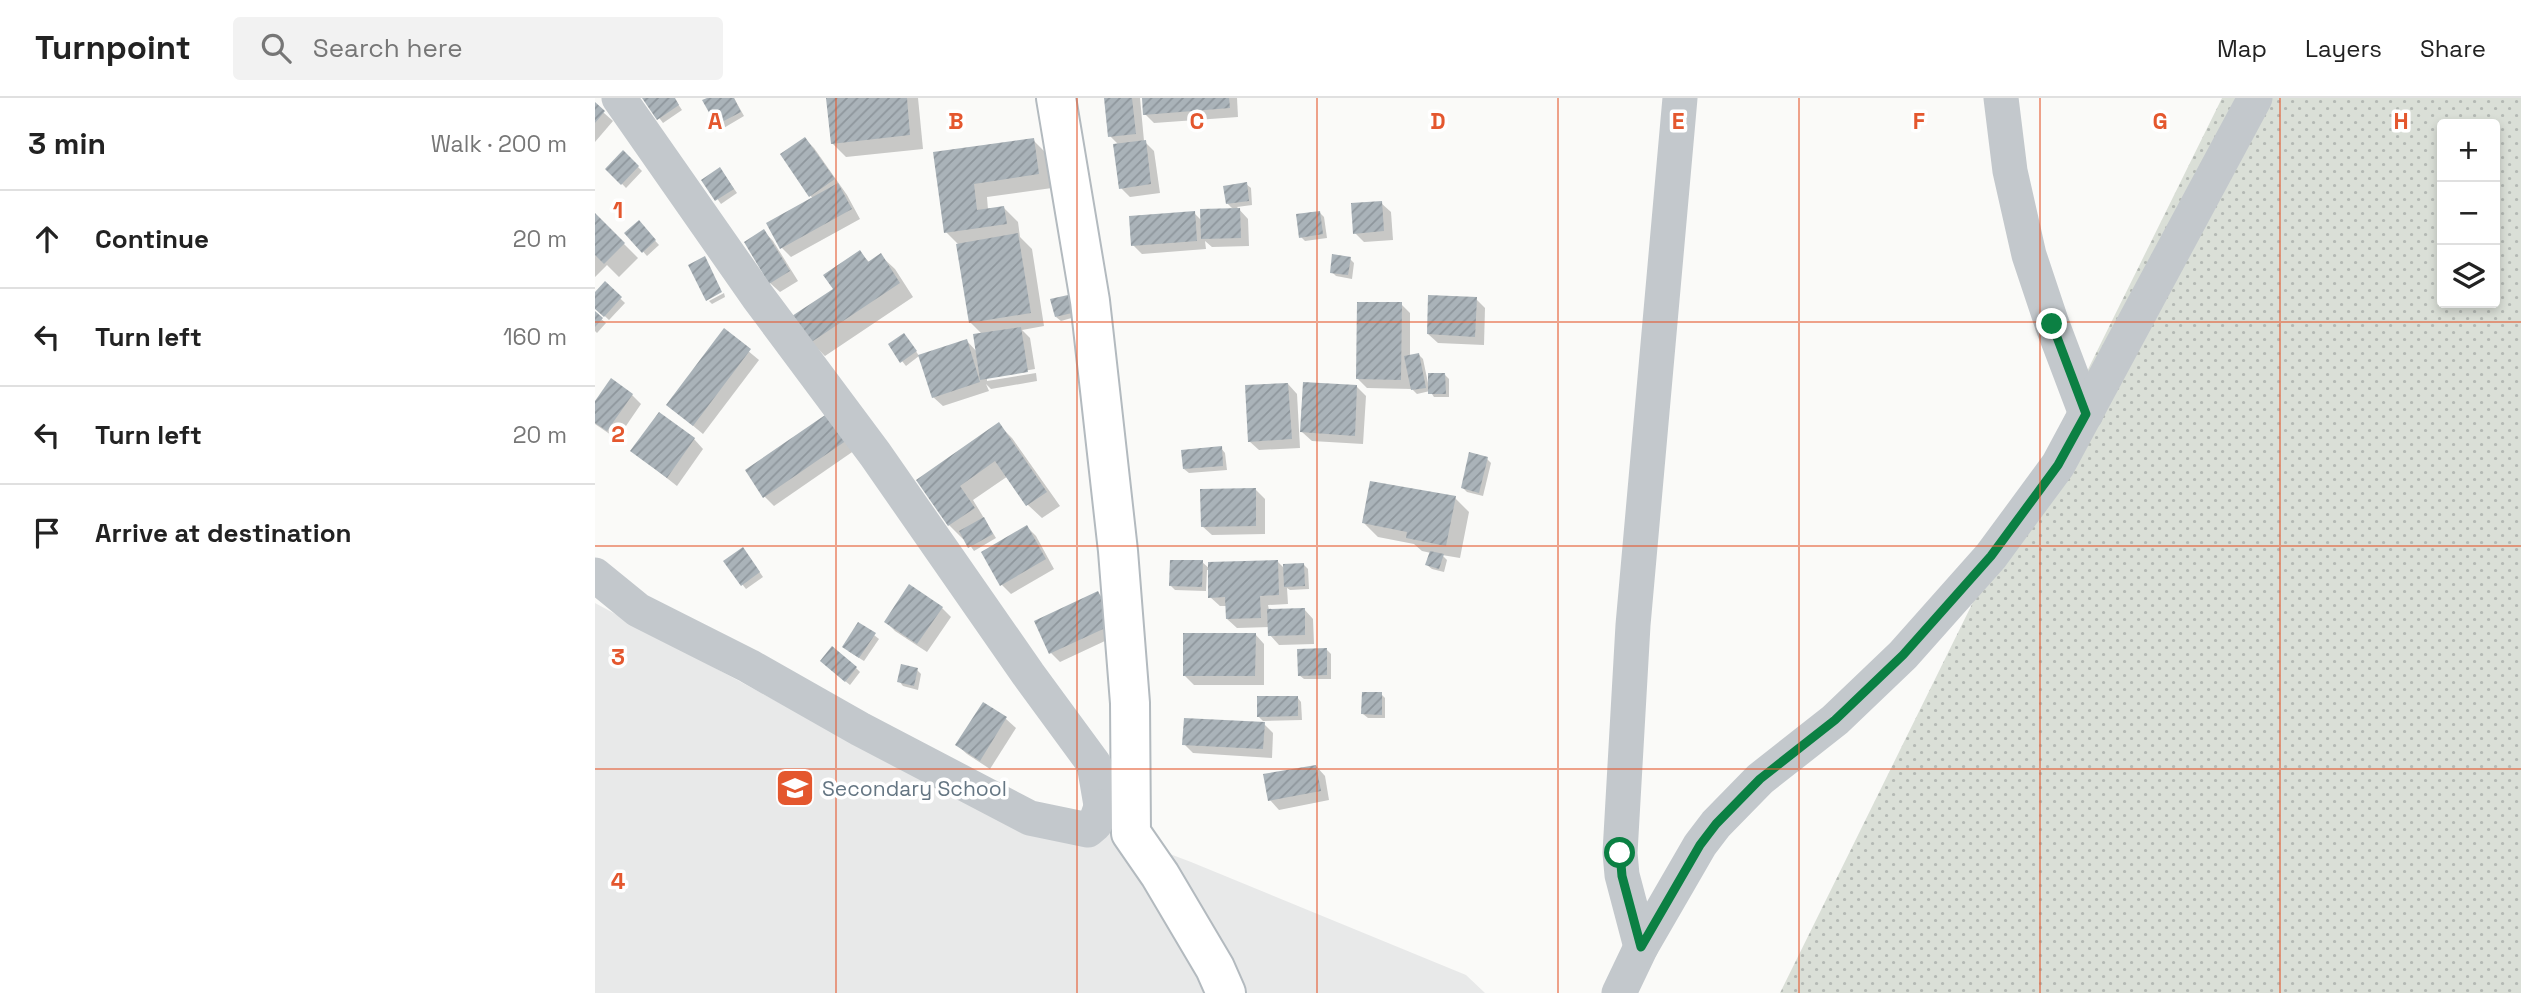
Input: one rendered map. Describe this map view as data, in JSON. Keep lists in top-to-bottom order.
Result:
{
  "places": {
    "school or university": ["Secondary School"]
  },
  "page": {
    "header": "Turnpoint",
    "search": "Search here",
    "nav": ["Map", "Layers", "Share"],
    "heading": ["3 min", "Walk · 200 m"],
    "map_buttons": ["+", "−"],
    "list": [
      ["Continue", "20 m"],
      ["Turn left", "160 m"],
      ["Turn left", "20 m"],
      "Arrive at destination"
    ]
  },
  "grid": {
    "columns": [
      "A",
      "B",
      "C",
      "D",
      "E",
      "F",
      "G",
      "H"
    ],
    "rows": [
      "1",
      "2",
      "3",
      "4"
    ]
  }
}
